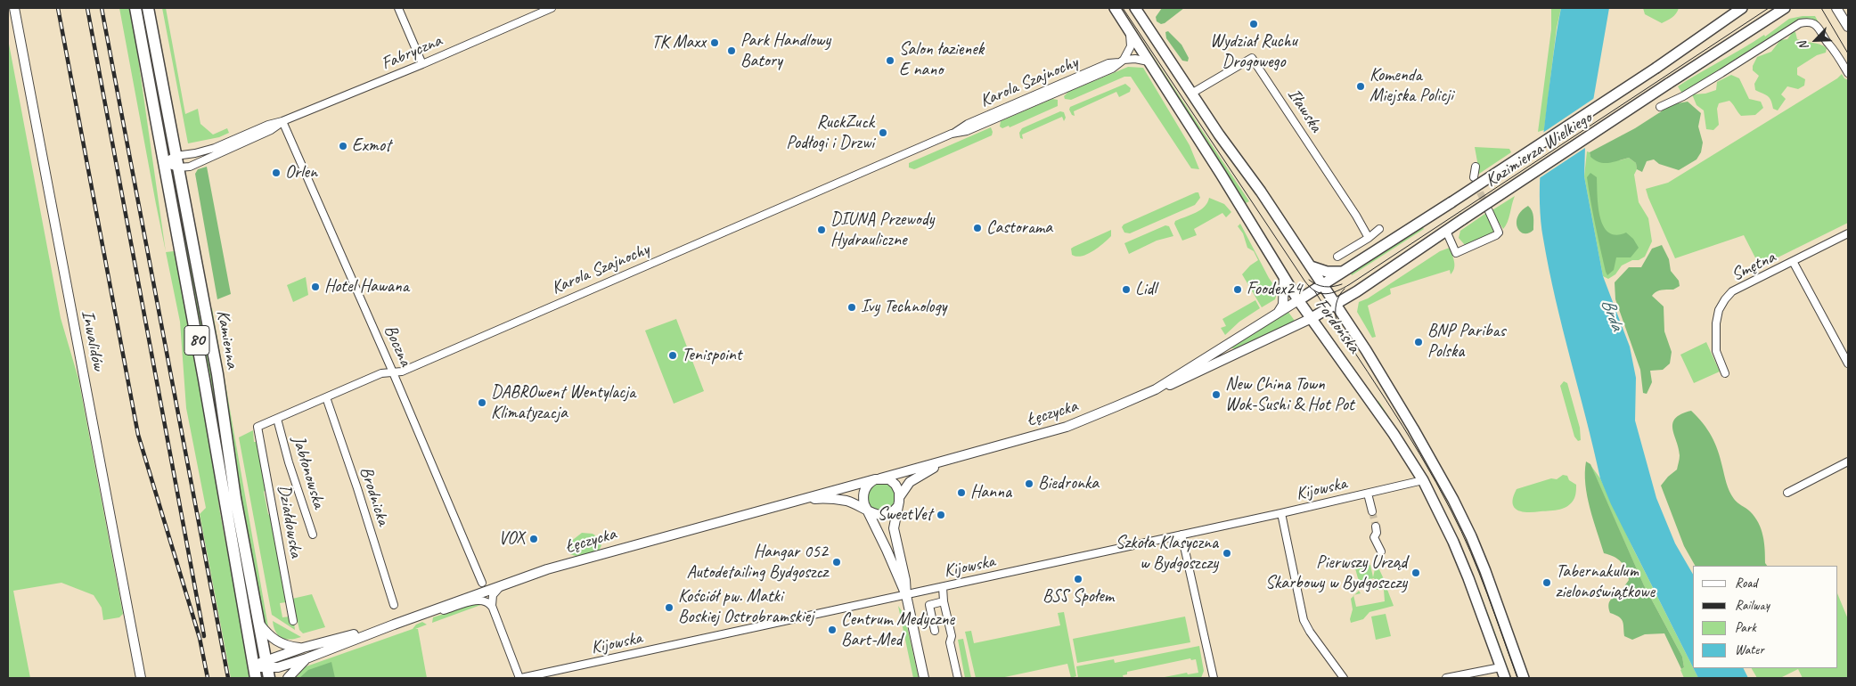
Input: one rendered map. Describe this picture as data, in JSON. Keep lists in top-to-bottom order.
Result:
{
  "streets": {
    "main road": [
      "Kazimierza Wielkiego",
      "Fordońska",
      "Kamienna",
      "80"
    ],
    "street": [
      "Fabryczna",
      "Karola Szajnochy",
      "Iławska",
      "Smętna",
      "Inwalidów",
      "Boczna",
      "Łęczycka",
      "Jabłonowska",
      "Kijowska",
      "Brodnicka",
      "Działdowska"
    ]
  },
  "crossings": [
    ["Fabryczna", "Kamienna"],
    ["Fabryczna", "Boczna"],
    ["Karola Szajnochy", "Fordońska"],
    ["Karola Szajnochy", "Boczna"],
    ["Karola Szajnochy", "Jabłonowska"],
    ["Karola Szajnochy", "Brodnicka"],
    ["Karola Szajnochy", "Działdowska"],
    ["Iławska", "Fordońska"],
    ["Kazimierza Wielkiego", "Fordońska"],
    ["Kazimierza Wielkiego", "Łęczycka"],
    ["Fordońska", "Łęczycka"],
    ["Fordońska", "Kijowska"],
    ["Kamienna", "Łęczycka"]
  ],
  "water": ["Brda"],
  "places": [
    "Wydział Ruchu Drogowego",
    "TK Maxx",
    "Park Handlowy Batory",
    "Salon łazienek E nano",
    "Komenda Miejska Policji",
    "RuckZuck Podłogi i Drzwi",
    "Exmot",
    "Orlen",
    "Castorama",
    "DIUNA Przewody Hydrauliczne",
    "Hotel Hawana",
    "Lidl",
    "Foodex24",
    "Ivy Technology",
    "BNP Paribas Polska",
    "Tenispoint",
    "New China Town Wok-Sushi & Hot Pot",
    "DABROwent Wentylacja Klimatyzacja",
    "Biedronka",
    "Hanna",
    "SweetVet",
    "VOX",
    "Szkoła Klasyczna w Bydgoszczy",
    "Hangar 052 Autodetailing Bydgoszcz",
    "Pierwszy Urząd Skarbowy w Bydgoszczy",
    "BSS Społem",
    "Tabernakulum zielonoświątkowe",
    "Kościół pw. Matki Boskiej Ostrobramskiej",
    "Centrum Medyczne Bart-Med"
  ],
  "legend": [
    "Road",
    "Railway",
    "Park",
    "Water"
  ],
  "north": "bottom left"
}
